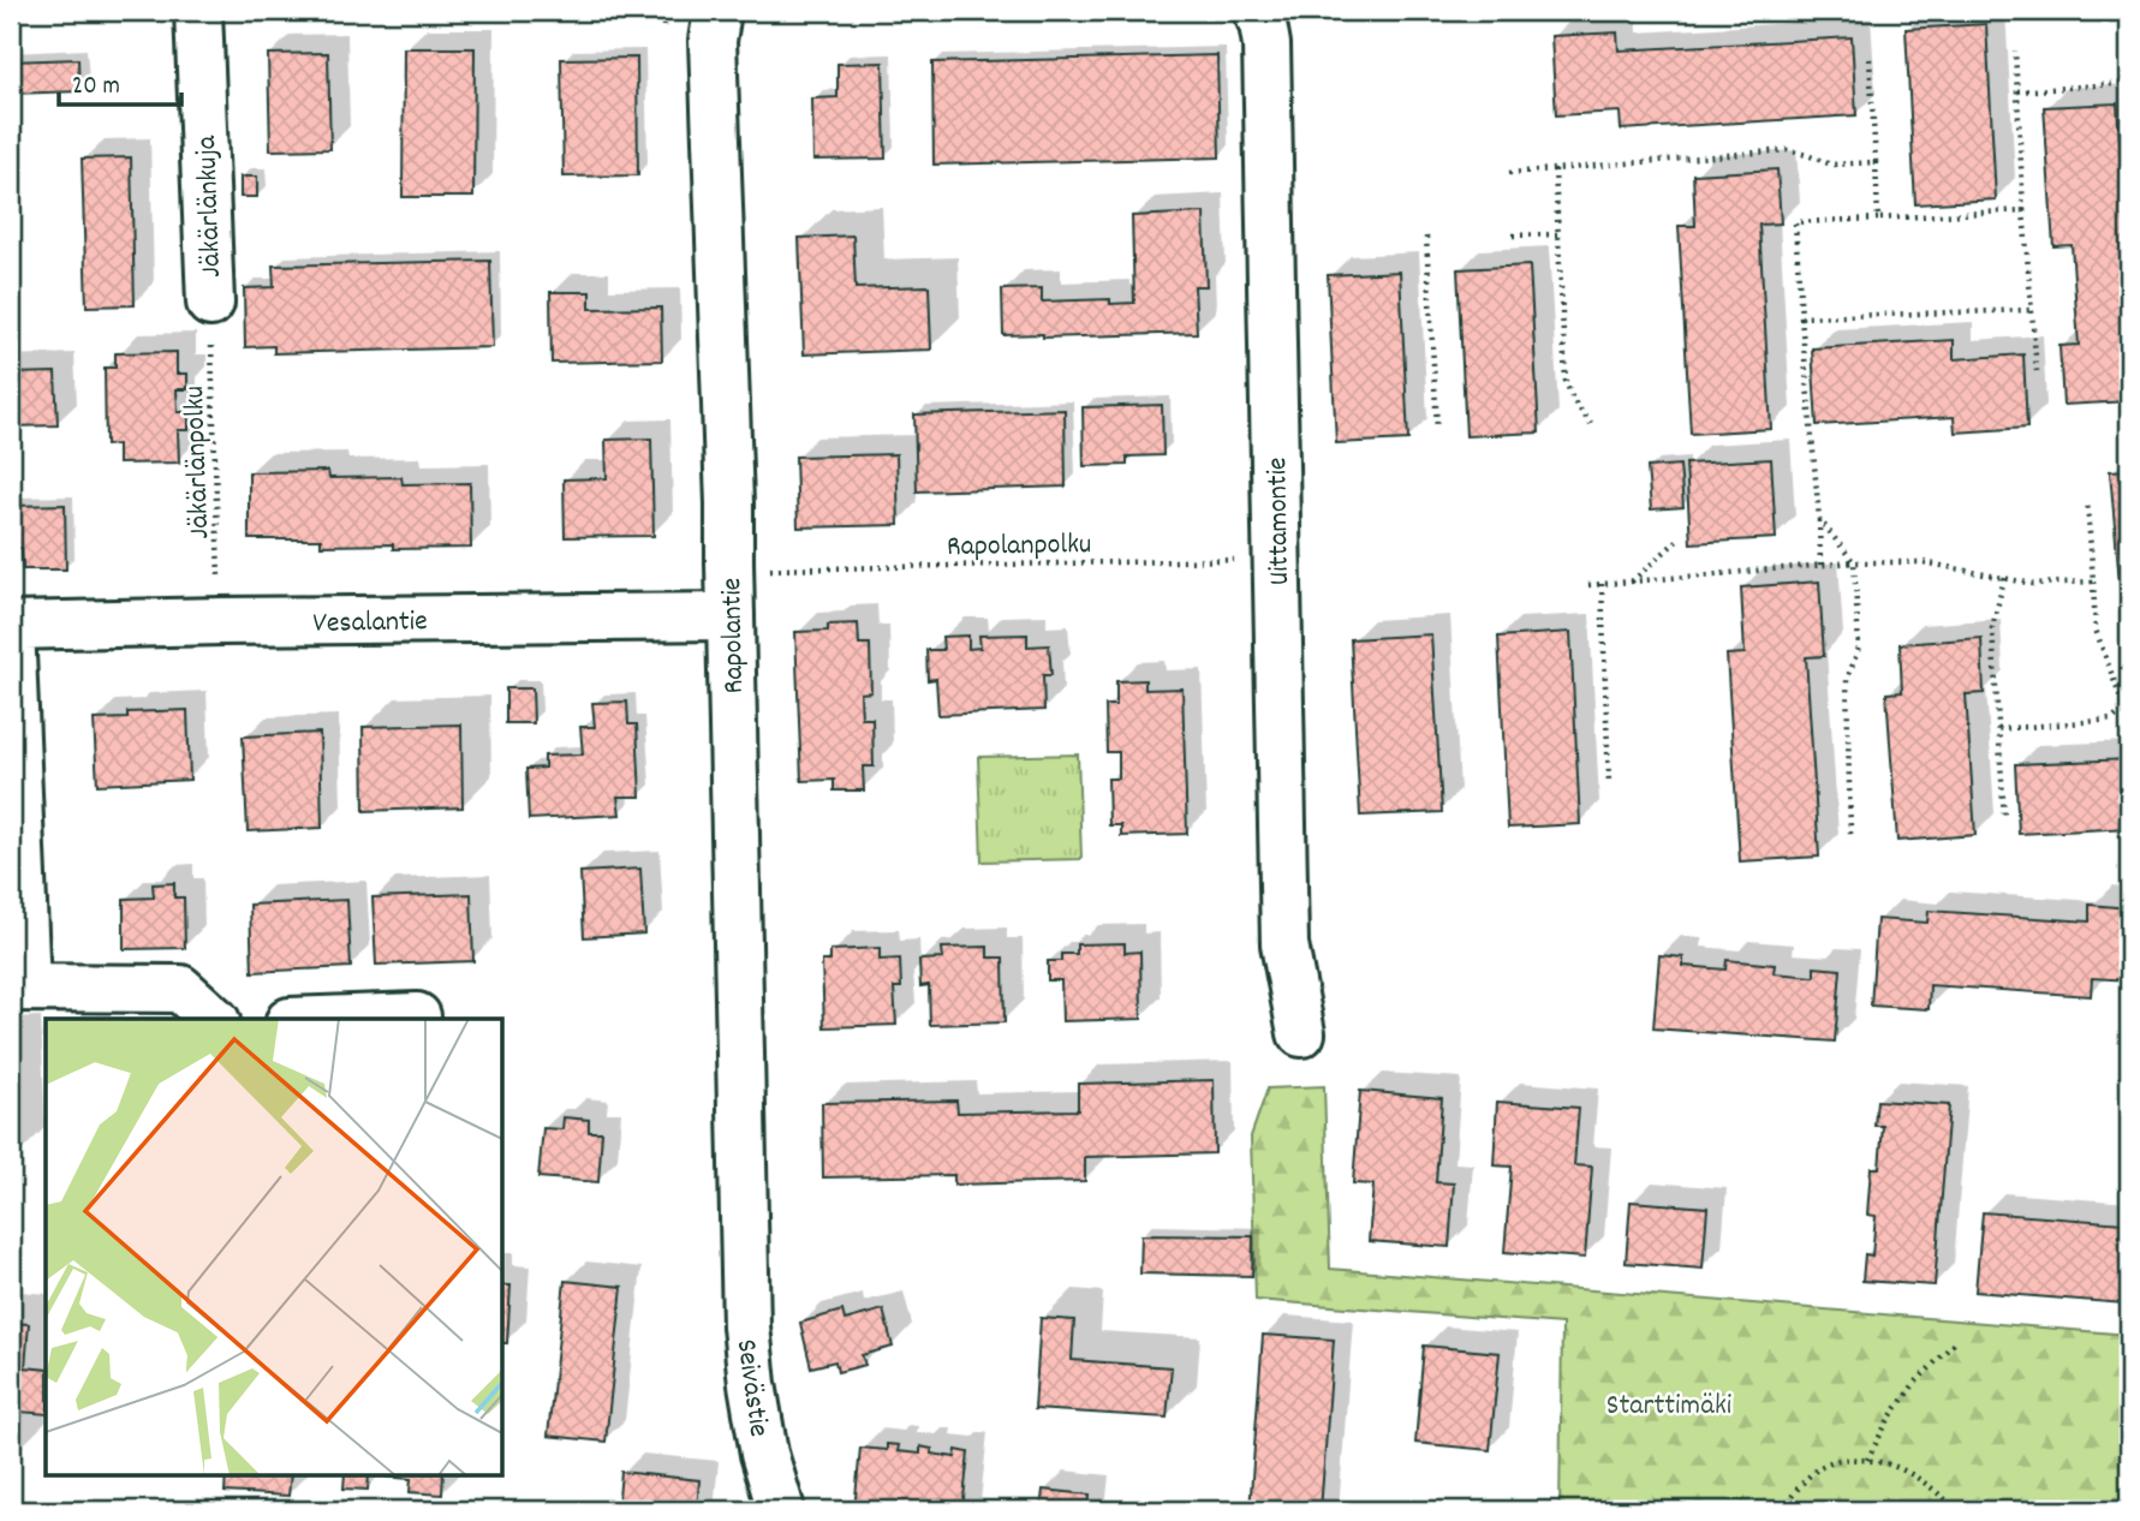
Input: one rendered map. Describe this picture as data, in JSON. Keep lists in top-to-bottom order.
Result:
{
  "streets": {
    "street": [
      "Jäkärlänkuja",
      "Uittamontie",
      "Vesalantie",
      "Rapolantie",
      "Seivästie"
    ],
    "path": ["Jäkärlänpolku", "Rapolanpolku"]
  },
  "crossings": [
    ["Jäkärlänkuja", "Jäkärlänpolku"],
    ["Jäkärlänpolku", "Vesalantie"],
    ["Uittamontie", "Rapolanpolku"],
    ["Vesalantie", "Rapolantie"],
    ["Rapolantie", "Seivästie"]
  ],
  "parks": ["Starttimäki"],
  "scale_bar": "20 m"
}
